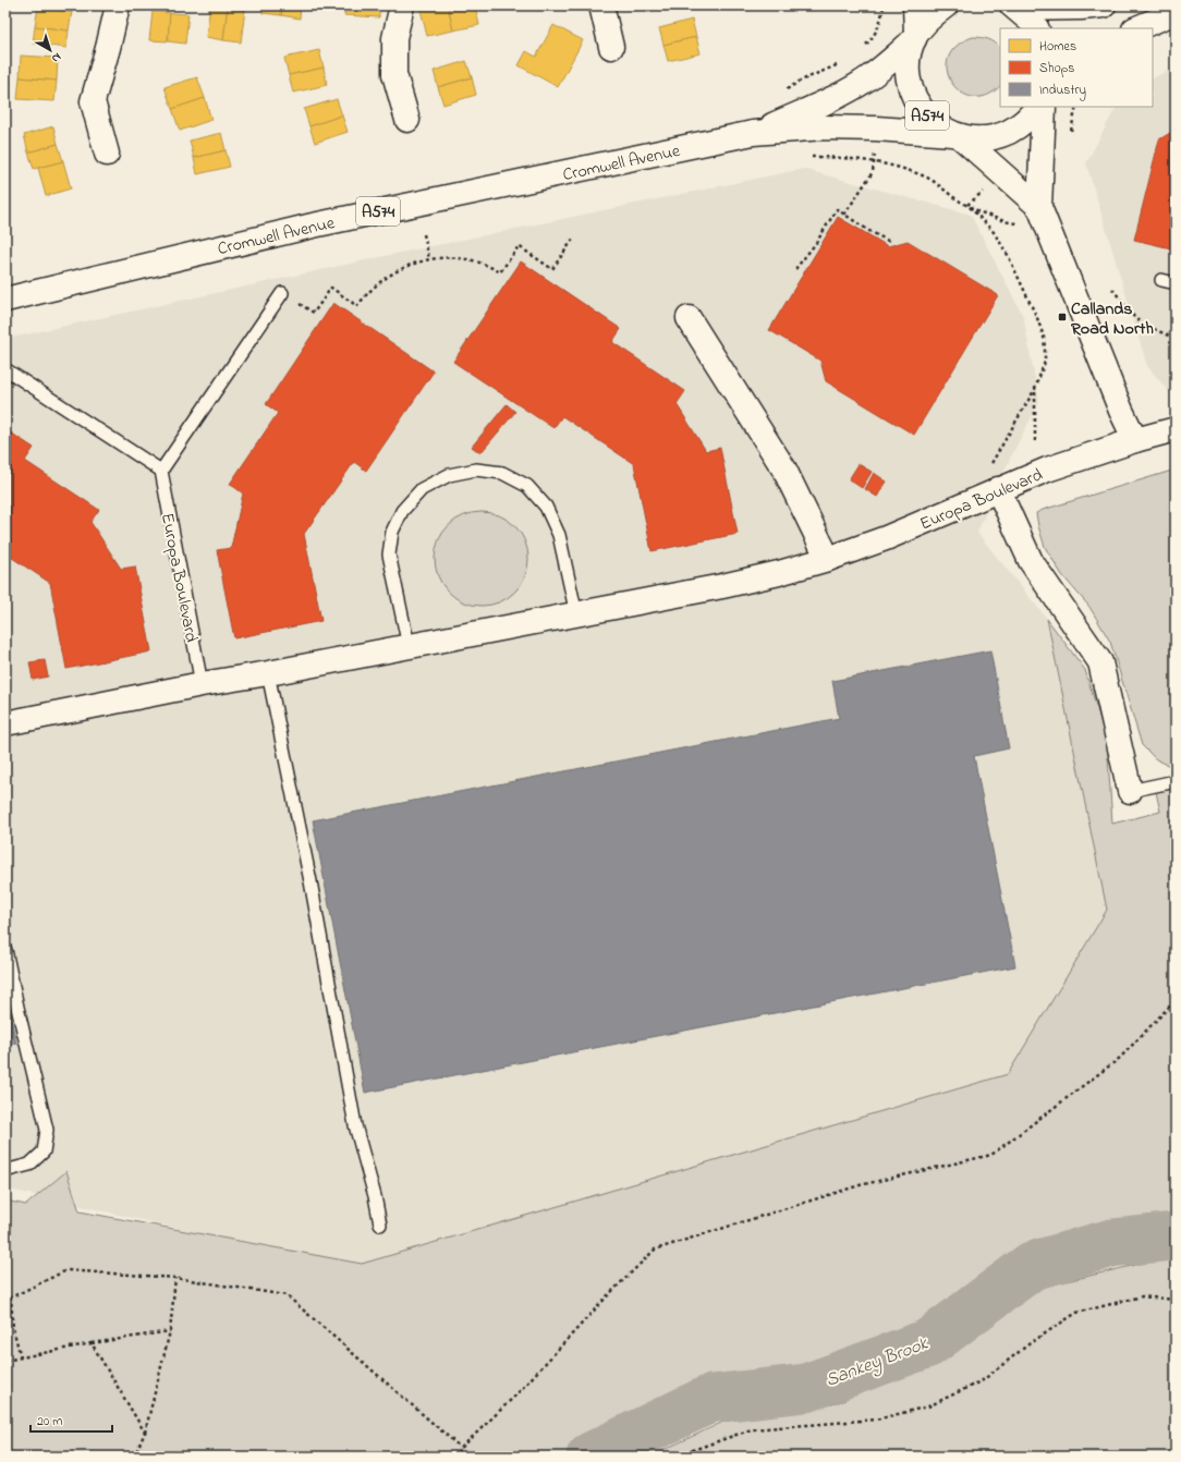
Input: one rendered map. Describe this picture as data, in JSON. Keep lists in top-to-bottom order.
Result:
{
  "streets": {
    "street": ["A574", "Cromwell Avenue", "Europa Boulevard"]
  },
  "crossings": [
    ["A574", "Cromwell Avenue"]
  ],
  "water": ["Sankey Brook"],
  "places": {
    "transit": ["Callands Road North"]
  },
  "legend": ["Homes", "Shops", "Industry"],
  "scale_bar": "20 m",
  "north": "bottom right"
}
